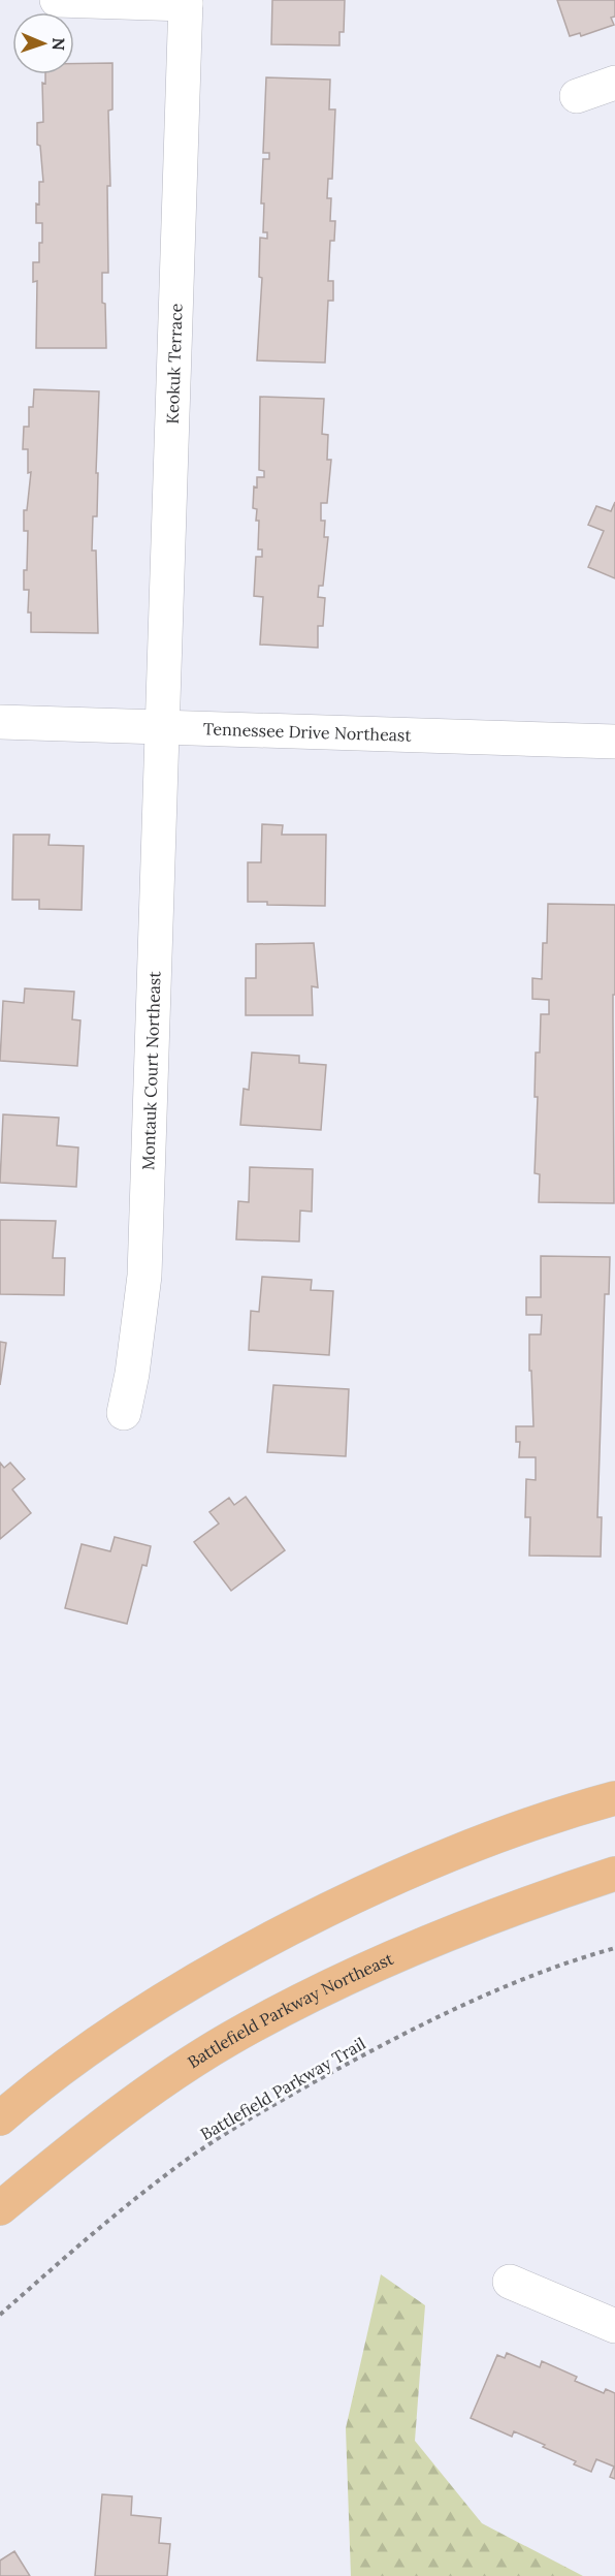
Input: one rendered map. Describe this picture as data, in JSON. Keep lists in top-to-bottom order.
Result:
{
  "streets": {
    "main road": ["Battlefield Parkway Northeast"],
    "street": ["Keokuk Terrace", "Tennessee Drive Northeast", "Montauk Court Northeast"],
    "path": ["Battlefield Parkway Trail"]
  },
  "crossings": [
    ["Keokuk Terrace", "Tennessee Drive Northeast"],
    ["Keokuk Terrace", "Montauk Court Northeast"],
    ["Tennessee Drive Northeast", "Montauk Court Northeast"]
  ],
  "north": "right"
}
